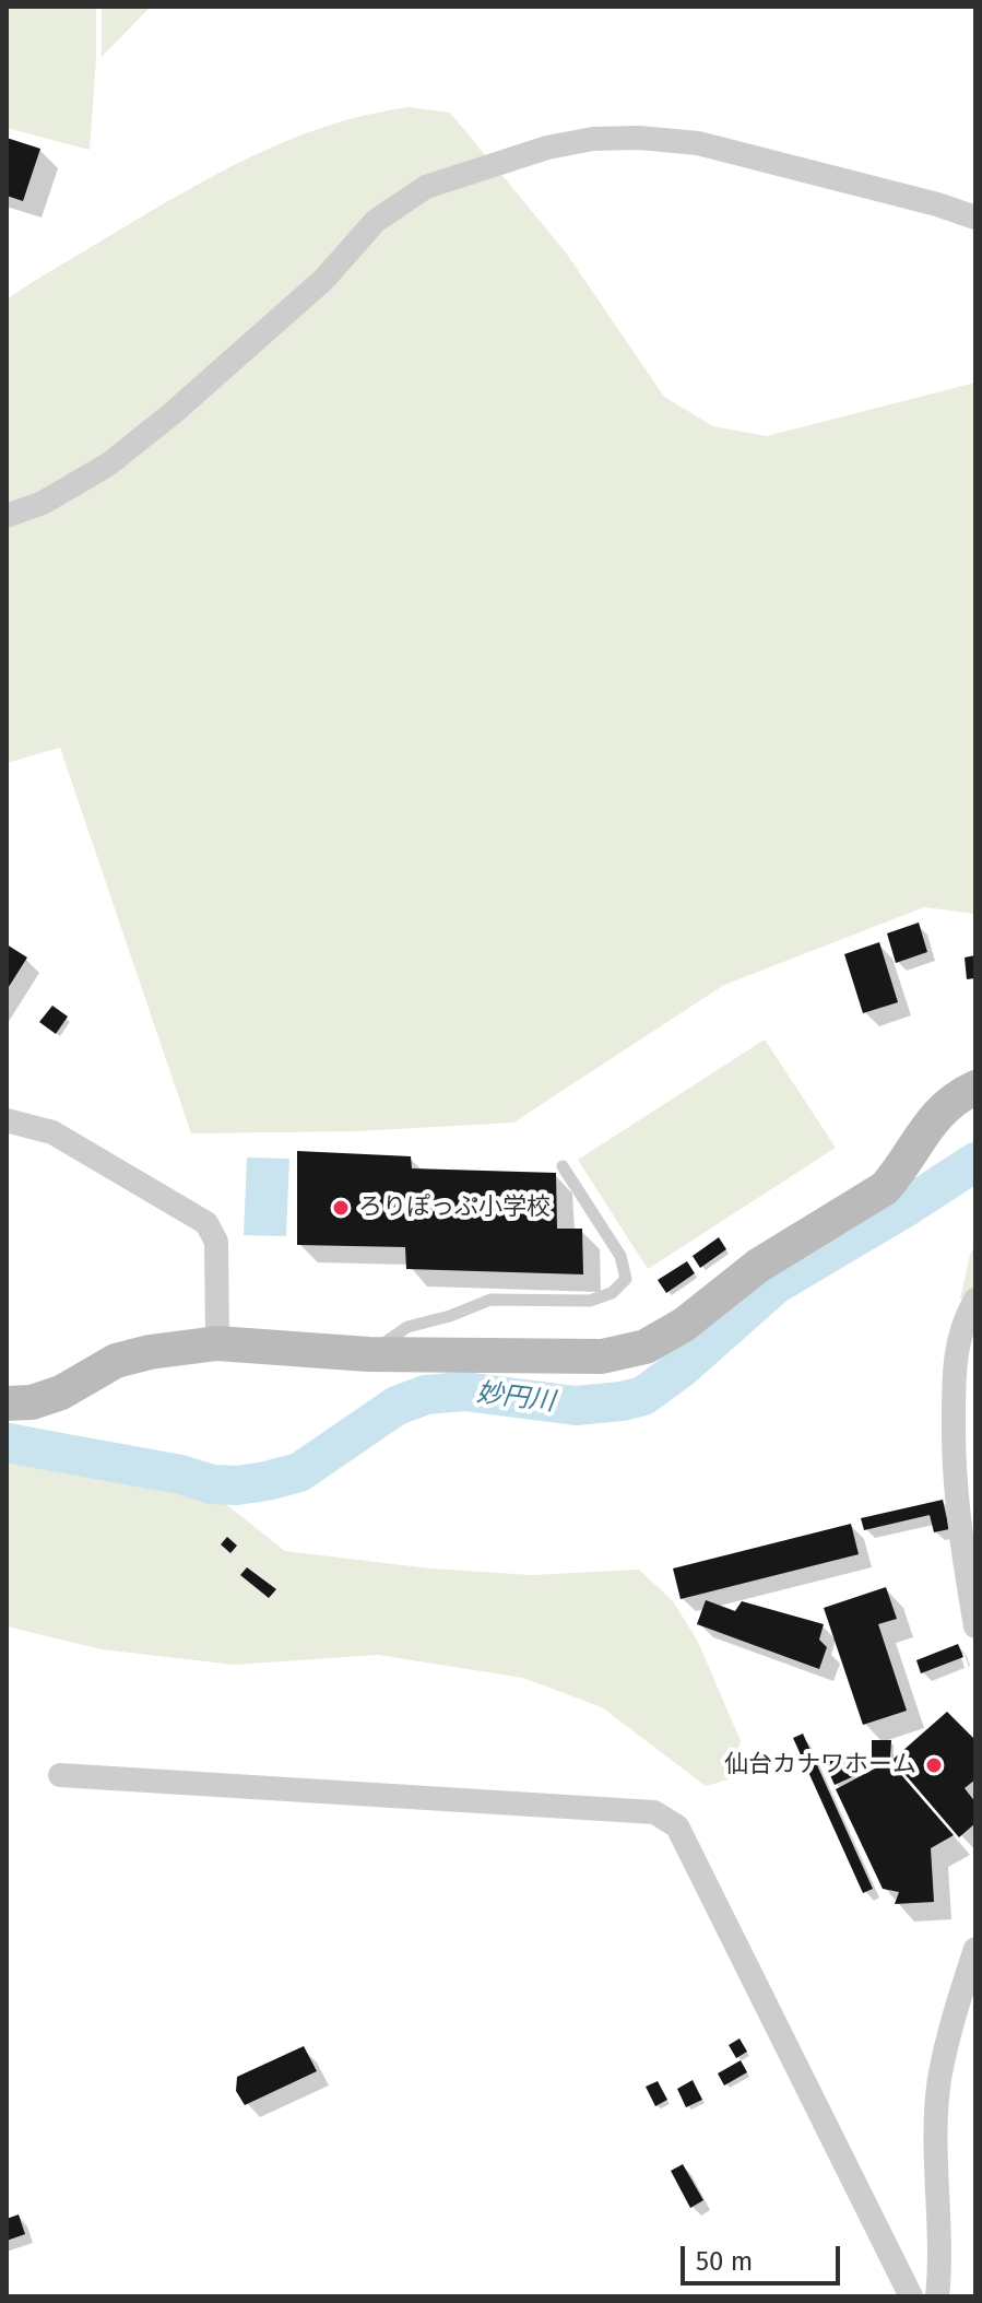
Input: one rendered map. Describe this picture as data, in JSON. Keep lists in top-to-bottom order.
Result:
{
  "water": ["妙円川"],
  "places": ["ろりぽっぷ小学校", "仙台カナワホーム"],
  "scale_bar": "50 m"
}
